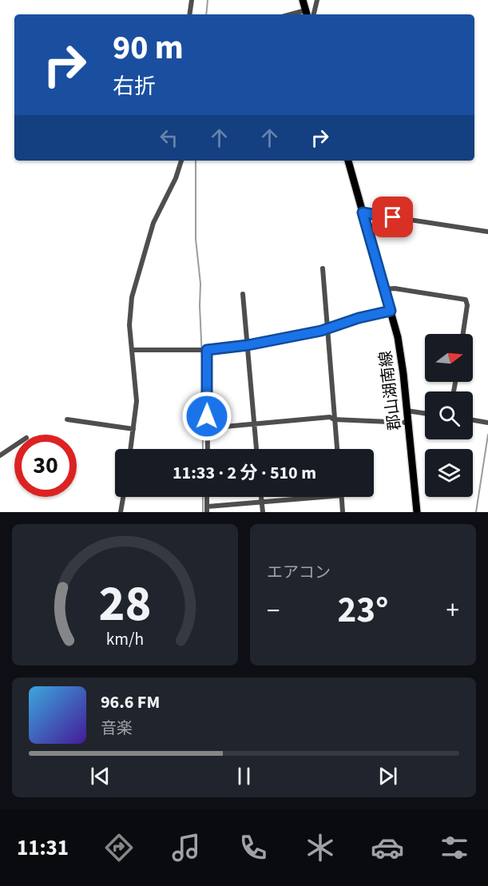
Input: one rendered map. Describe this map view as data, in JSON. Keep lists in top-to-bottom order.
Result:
{
  "streets": {
    "main road": ["郡山湖南線"]
  },
  "north": "right",
  "page": {
    "turn": ["90 m", "右折"],
    "limit": "30",
    "trip": "11:33 · 2 分 · 510 m",
    "tile": "エアコン",
    "heat": ["−", "23°", "+"],
    "song": ["96.6 FM", "音楽"],
    "tabs": "11:31",
    "gauge": ["28", "km/h"]
  }
}
